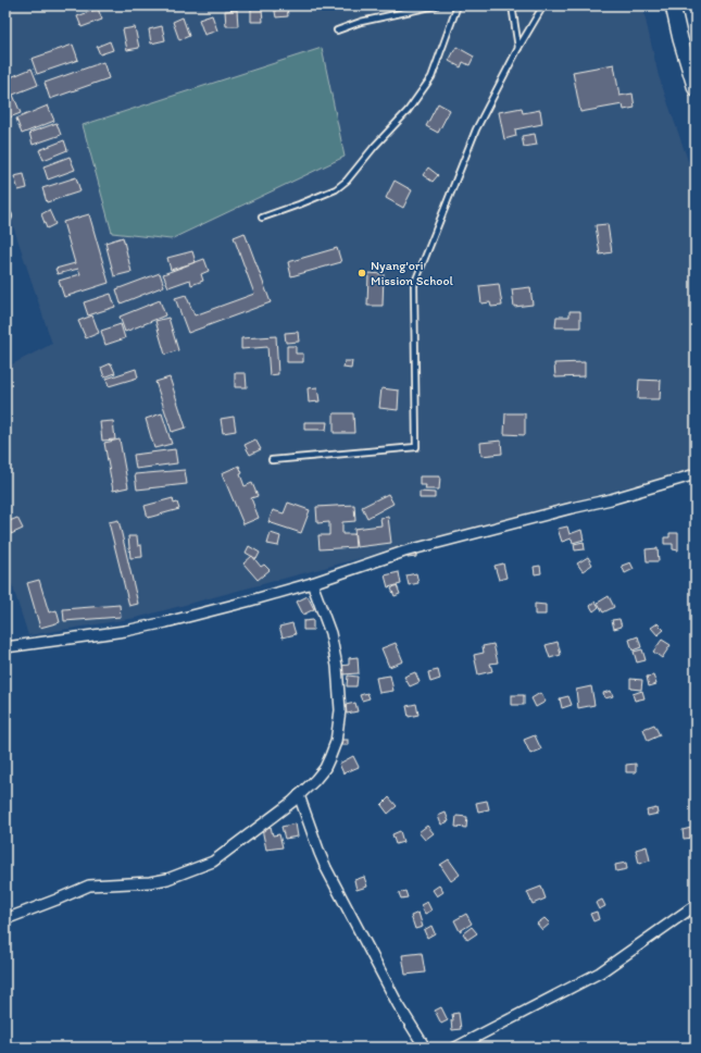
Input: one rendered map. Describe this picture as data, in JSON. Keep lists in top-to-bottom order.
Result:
{
  "places": ["Nyang'ori Mission School"]
}
